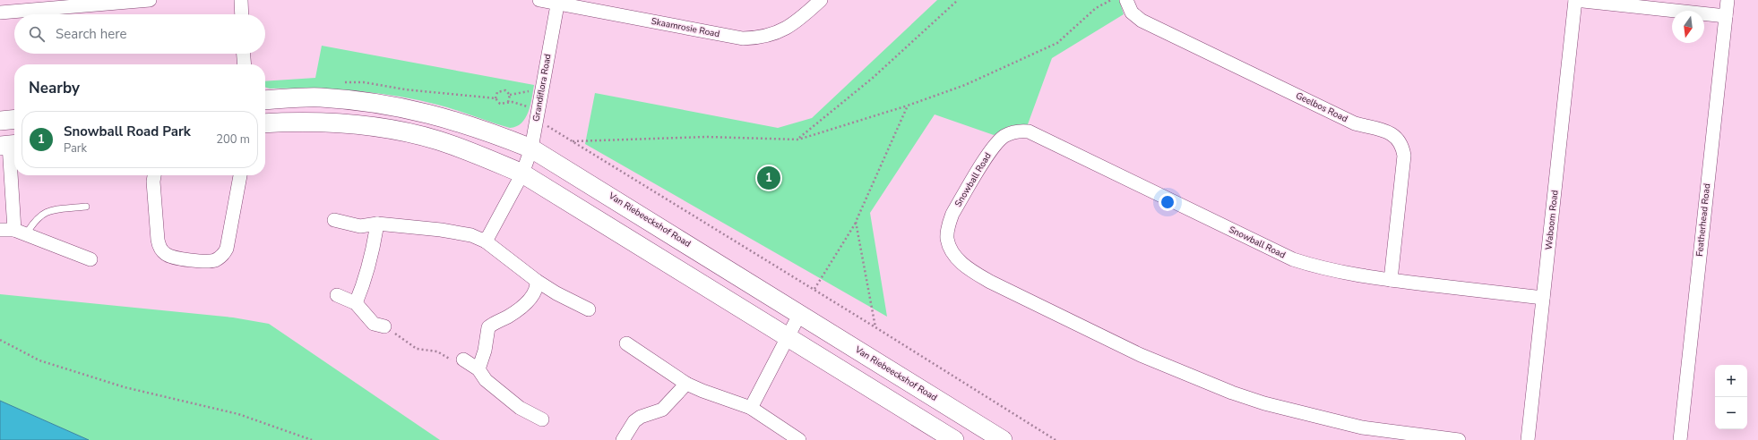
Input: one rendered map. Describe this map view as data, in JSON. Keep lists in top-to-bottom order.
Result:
{
  "streets": {
    "street": [
      "Skaamrosie Road",
      "Grandiflora Road",
      "Geelbos Road",
      "Snowball Road",
      "Van Riebeeckshof Road",
      "Waboom Road",
      "Featherhead Road"
    ]
  },
  "crossings": [
    ["Skaamrosie Road", "Grandiflora Road"],
    ["Grandiflora Road", "Van Riebeeckshof Road"],
    ["Geelbos Road", "Snowball Road"],
    ["Snowball Road", "Waboom Road"]
  ],
  "north": "bottom",
  "page": {
    "search": "Search here",
    "heading": "Nearby",
    "list": [
      {
        "mark": "1",
        "name": "Snowball Road Park",
        "note": "Park",
        "value": "200 m"
      }
    ],
    "pins": "1",
    "map_buttons": ["+", "−"]
  }
}
